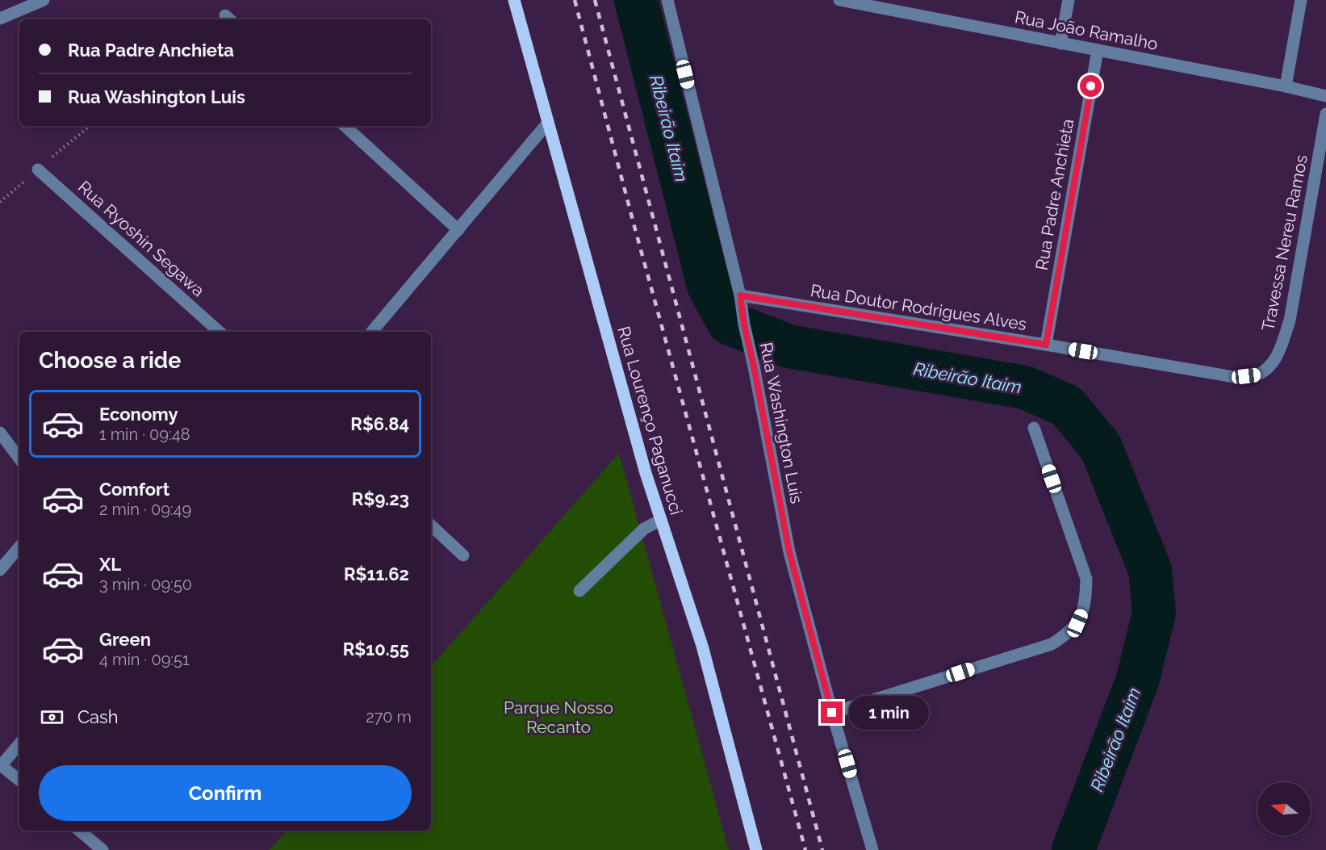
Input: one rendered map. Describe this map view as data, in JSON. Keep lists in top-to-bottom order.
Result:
{
  "streets": {
    "main road": ["Rua Lourenço Paganucci"],
    "street": [
      "Rua João Ramalho",
      "Rua Padre Anchieta",
      "Rua Ryoshin Segawa",
      "Travessa Nereu Ramos",
      "Rua Doutor Rodrigues Alves",
      "Rua Washington Luis"
    ]
  },
  "crossings": [
    ["Rua João Ramalho", "Rua Padre Anchieta"],
    ["Rua Padre Anchieta", "Rua Doutor Rodrigues Alves"],
    ["Travessa Nereu Ramos", "Rua Doutor Rodrigues Alves"],
    ["Rua Doutor Rodrigues Alves", "Rua Washington Luis"]
  ],
  "water": ["Ribeirão Itaim"],
  "parks": ["Parque Nosso Recanto"],
  "north": "left",
  "page": {
    "banner": ["Rua Padre Anchieta", "Rua Washington Luis"],
    "heading": "Choose a ride",
    "list": [
      {
        "name": "Economy",
        "note": "1 min · 09:48",
        "value": "R$6.84"
      },
      {
        "name": "Comfort",
        "note": "2 min · 09:49",
        "value": "R$9.23"
      },
      {
        "name": "XL",
        "note": "3 min · 09:50",
        "value": "R$11.62"
      },
      {
        "name": "Green",
        "note": "4 min · 09:51",
        "value": "R$10.55"
      }
    ],
    "pay": ["Cash", "270 m"],
    "bubble": "1 min",
    "buttons": "Confirm"
  }
}
